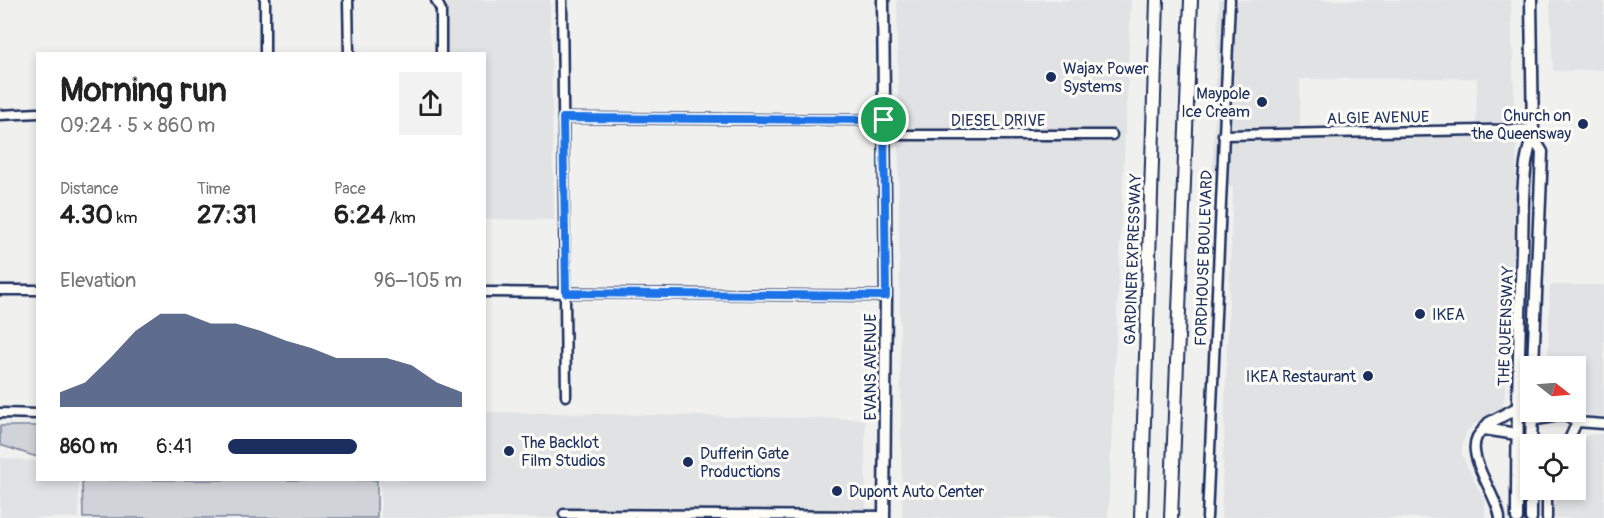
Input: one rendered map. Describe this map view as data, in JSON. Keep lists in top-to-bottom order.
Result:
{
  "streets": {
    "highway": ["GARDINER EXPRESSWAY"],
    "main road": ["THE QUEENSWAY", "EVANS AVENUE"],
    "street": ["ALGIE AVENUE", "DIESEL DRIVE", "FORDHOUSE BOULEVARD"]
  },
  "crossings": [
    ["ALGIE AVENUE", "FORDHOUSE BOULEVARD"],
    ["ALGIE AVENUE", "THE QUEENSWAY"],
    ["DIESEL DRIVE", "EVANS AVENUE"]
  ],
  "places": [
    "Wajax Power Systems",
    "Maypole Ice Cream",
    "Church on the Queensway",
    "IKEA",
    "IKEA Restaurant",
    "The Backlot Film Studios",
    "Dufferin Gate Productions",
    "Dupont Auto Center"
  ],
  "north": "right",
  "page": {
    "heading": ["Morning run", "09:24 · 5 × 860 m"],
    "stats": [
      ["Distance", "4.30 km"],
      ["Time", "27:31"],
      ["Pace", "6:24 /km"]
    ],
    "chart": ["Elevation", "96–105 m"],
    "list": [
      {
        "name": "860 m",
        "note": "6:41"
      }
    ]
  }
}
